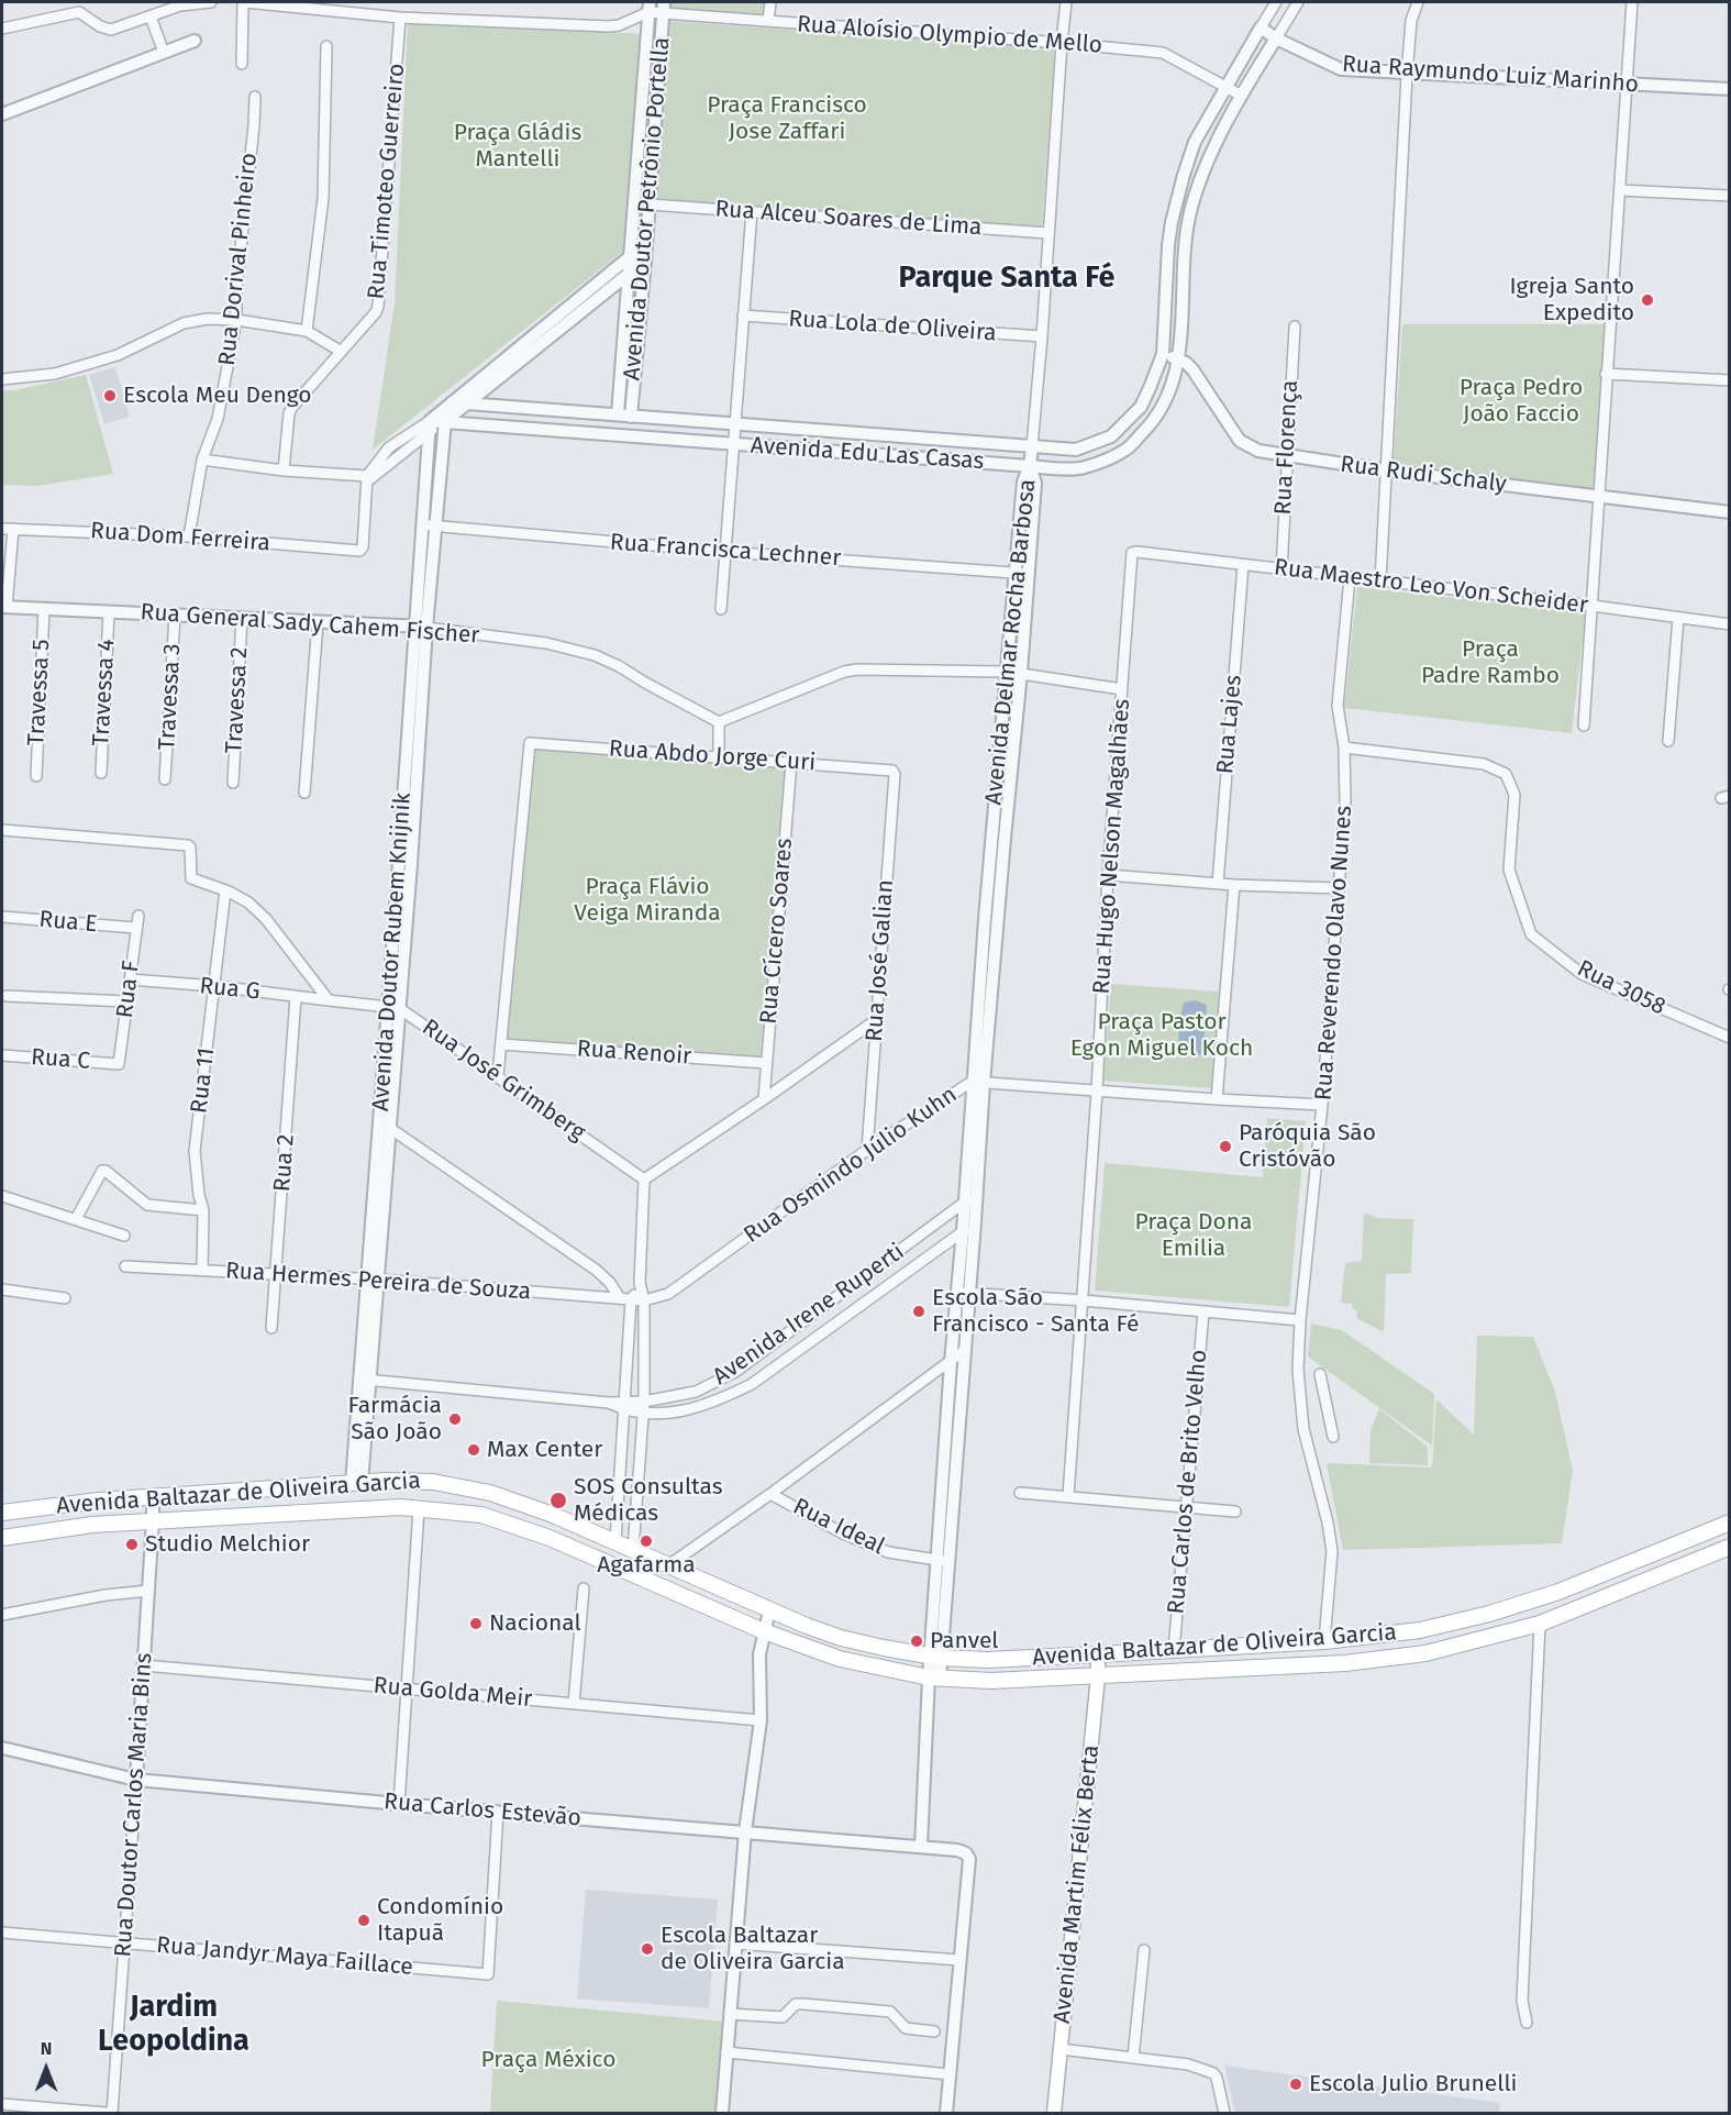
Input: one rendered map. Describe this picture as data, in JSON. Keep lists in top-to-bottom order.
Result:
{
  "streets": {
    "main road": ["Avenida Baltazar de Oliveira Garcia", "Avenida Martim Félix Berta"],
    "street": [
      "Rua Aloísio Olympio de Mello",
      "Rua Raymundo Luiz Marinho",
      "Rua Timoteo Guerreiro",
      "Avenida Doutor Petrônio Portella",
      "Rua Alceu Soares de Lima",
      "Rua Dorival Pinheiro",
      "Rua Lola de Oliveira",
      "Rua Florença",
      "Avenida Edu Las Casas",
      "Rua Rudi Schaly",
      "Rua Dom Ferreira",
      "Rua Francisca Lechner",
      "Rua Maestro Leo Von Scheider",
      "Rua General Sady Cahem Fischer",
      "Avenida Delmar Rocha Barbosa",
      "Travessa 5",
      "Travessa 4",
      "Travessa 3",
      "Travessa 2",
      "Rua Lajes",
      "Rua Abdo Jorge Curi",
      "Rua Hugo Nelson Magalhães",
      "Rua E",
      "Rua Cícero Soares",
      "Avenida Doutor Rubem Knijnik",
      "Rua Reverendo Olavo Nunes",
      "Rua José Galian",
      "Rua 3058",
      "Rua F",
      "Rua G",
      "Rua Renoir",
      "Rua C",
      "Rua 11",
      "Rua José Grimberg",
      "Rua 2",
      "Rua Osmindo Júlio Kuhn",
      "Rua Hermes Pereira de Souza",
      "Avenida Irene Ruperti",
      "Rua Carlos de Brito Velho",
      "Rua Ideal",
      "Rua Golda Meir",
      "Rua Doutor Carlos Maria Bins",
      "Rua Carlos Estevão",
      "Rua Jandyr Maya Faillace"
    ]
  },
  "crossings": [
    ["Rua Aloísio Olympio de Mello", "Avenida Doutor Petrônio Portella"],
    ["Rua Aloísio Olympio de Mello", "Avenida Edu Las Casas"],
    ["Rua Raymundo Luiz Marinho", "Avenida Edu Las Casas"],
    ["Avenida Doutor Petrônio Portella", "Rua Alceu Soares de Lima"],
    ["Avenida Doutor Petrônio Portella", "Avenida Edu Las Casas"],
    ["Rua Dorival Pinheiro", "Rua Dom Ferreira"],
    ["Rua Florença", "Rua Rudi Schaly"],
    ["Rua Florença", "Rua Maestro Leo Von Scheider"],
    ["Avenida Edu Las Casas", "Rua Rudi Schaly"],
    ["Avenida Edu Las Casas", "Avenida Delmar Rocha Barbosa"],
    ["Avenida Edu Las Casas", "Avenida Doutor Rubem Knijnik"],
    ["Rua Francisca Lechner", "Avenida Delmar Rocha Barbosa"],
    ["Rua Francisca Lechner", "Avenida Doutor Rubem Knijnik"],
    ["Rua Maestro Leo Von Scheider", "Rua Lajes"],
    ["Rua Maestro Leo Von Scheider", "Rua Hugo Nelson Magalhães"],
    ["Rua Maestro Leo Von Scheider", "Rua Reverendo Olavo Nunes"],
    ["Rua General Sady Cahem Fischer", "Travessa 5"],
    ["Rua General Sady Cahem Fischer", "Travessa 4"],
    ["Rua General Sady Cahem Fischer", "Travessa 3"],
    ["Rua General Sady Cahem Fischer", "Travessa 2"],
    ["Rua General Sady Cahem Fischer", "Avenida Doutor Rubem Knijnik"],
    ["Avenida Delmar Rocha Barbosa", "Rua Osmindo Júlio Kuhn"],
    ["Avenida Delmar Rocha Barbosa", "Avenida Irene Ruperti"],
    ["Avenida Delmar Rocha Barbosa", "Avenida Baltazar de Oliveira Garcia"],
    ["Avenida Delmar Rocha Barbosa", "Rua Ideal"],
    ["Avenida Delmar Rocha Barbosa", "Rua Carlos Estevão"],
    ["Rua Abdo Jorge Curi", "Rua Cícero Soares"],
    ["Rua Abdo Jorge Curi", "Rua José Galian"],
    ["Rua Abdo Jorge Curi", "Rua Renoir"],
    ["Rua Hugo Nelson Magalhães", "Rua Osmindo Júlio Kuhn"],
    ["Rua E", "Rua F"],
    ["Rua Cícero Soares", "Rua Renoir"],
    ["Avenida Doutor Rubem Knijnik", "Rua José Grimberg"],
    ["Avenida Doutor Rubem Knijnik", "Rua Hermes Pereira de Souza"],
    ["Avenida Doutor Rubem Knijnik", "Avenida Baltazar de Oliveira Garcia"],
    ["Rua Reverendo Olavo Nunes", "Rua 3058"],
    ["Rua Reverendo Olavo Nunes", "Rua Osmindo Júlio Kuhn"],
    ["Rua Reverendo Olavo Nunes", "Avenida Baltazar de Oliveira Garcia"],
    ["Rua José Galian", "Rua Osmindo Júlio Kuhn"],
    ["Rua F", "Rua G"],
    ["Rua F", "Rua C"],
    ["Rua G", "Rua 11"],
    ["Rua G", "Rua José Grimberg"],
    ["Rua G", "Rua 2"],
    ["Rua 11", "Rua Hermes Pereira de Souza"],
    ["Rua 2", "Rua Hermes Pereira de Souza"],
    ["Rua Osmindo Júlio Kuhn", "Rua Hermes Pereira de Souza"],
    ["Rua Carlos de Brito Velho", "Avenida Baltazar de Oliveira Garcia"],
    ["Avenida Baltazar de Oliveira Garcia", "Rua Doutor Carlos Maria Bins"],
    ["Avenida Baltazar de Oliveira Garcia", "Avenida Martim Félix Berta"],
    ["Rua Golda Meir", "Rua Doutor Carlos Maria Bins"],
    ["Rua Doutor Carlos Maria Bins", "Rua Carlos Estevão"],
    ["Rua Doutor Carlos Maria Bins", "Rua Jandyr Maya Faillace"],
    ["Rua Carlos Estevão", "Rua Jandyr Maya Faillace"]
  ],
  "districts": ["Parque Santa Fé", "Jardim Leopoldina"],
  "parks": [
    "Praça Francisco Jose Zaffari",
    "Praça Gládis Mantelli",
    "Praça Pedro João Faccio",
    "Praça Padre Rambo",
    "Praça Flávio Veiga Miranda",
    "Praça Pastor Egon Miguel Koch",
    "Praça Dona Emilia",
    "Praça México"
  ],
  "places": [
    "Igreja Santo Expedito",
    "Escola Meu Dengo",
    "Paróquia São Cristóvão",
    "Escola São Francisco - Santa Fé",
    "Farmácia São João",
    "Max Center",
    "SOS Consultas Médicas",
    "Agafarma",
    "Studio Melchior",
    "Nacional",
    "Panvel",
    "Condomínio Itapuã",
    "Escola Baltazar de Oliveira Garcia",
    "Escola Julio Brunelli"
  ],
  "north": "top"
}
